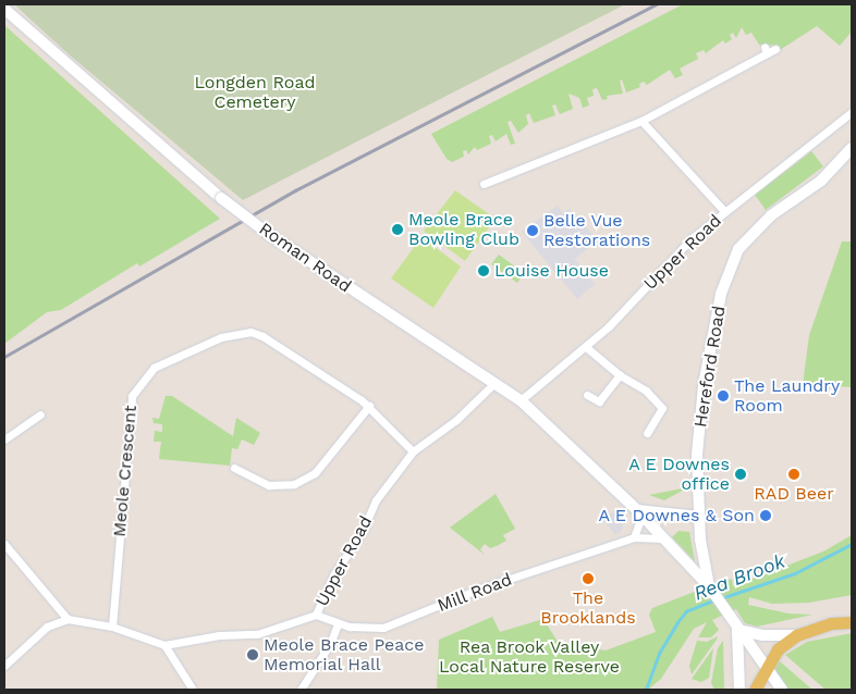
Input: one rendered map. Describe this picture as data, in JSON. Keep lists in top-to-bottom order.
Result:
{
  "streets": {
    "main road": ["Roman Road", "Hereford Road"],
    "street": ["Upper Road", "Meole Crescent", "Mill Road"]
  },
  "crossings": [
    ["Upper Road", "Roman Road"],
    ["Upper Road", "Meole Crescent"],
    ["Upper Road", "Mill Road"],
    ["Roman Road", "Hereford Road"],
    ["Roman Road", "Mill Road"]
  ],
  "water": ["Rea Brook"],
  "parks": ["Longden Road Cemetery", "Rea Brook Valley Local Nature Reserve"],
  "places": [
    "Meole Brace Bowling Club",
    "Belle Vue Restorations",
    "Louise House",
    "The Laundry Room",
    "A E Downes office",
    "RAD Beer",
    "A E Downes & Son",
    "The Brooklands",
    "Meole Brace Peace Memorial Hall"
  ]
}
